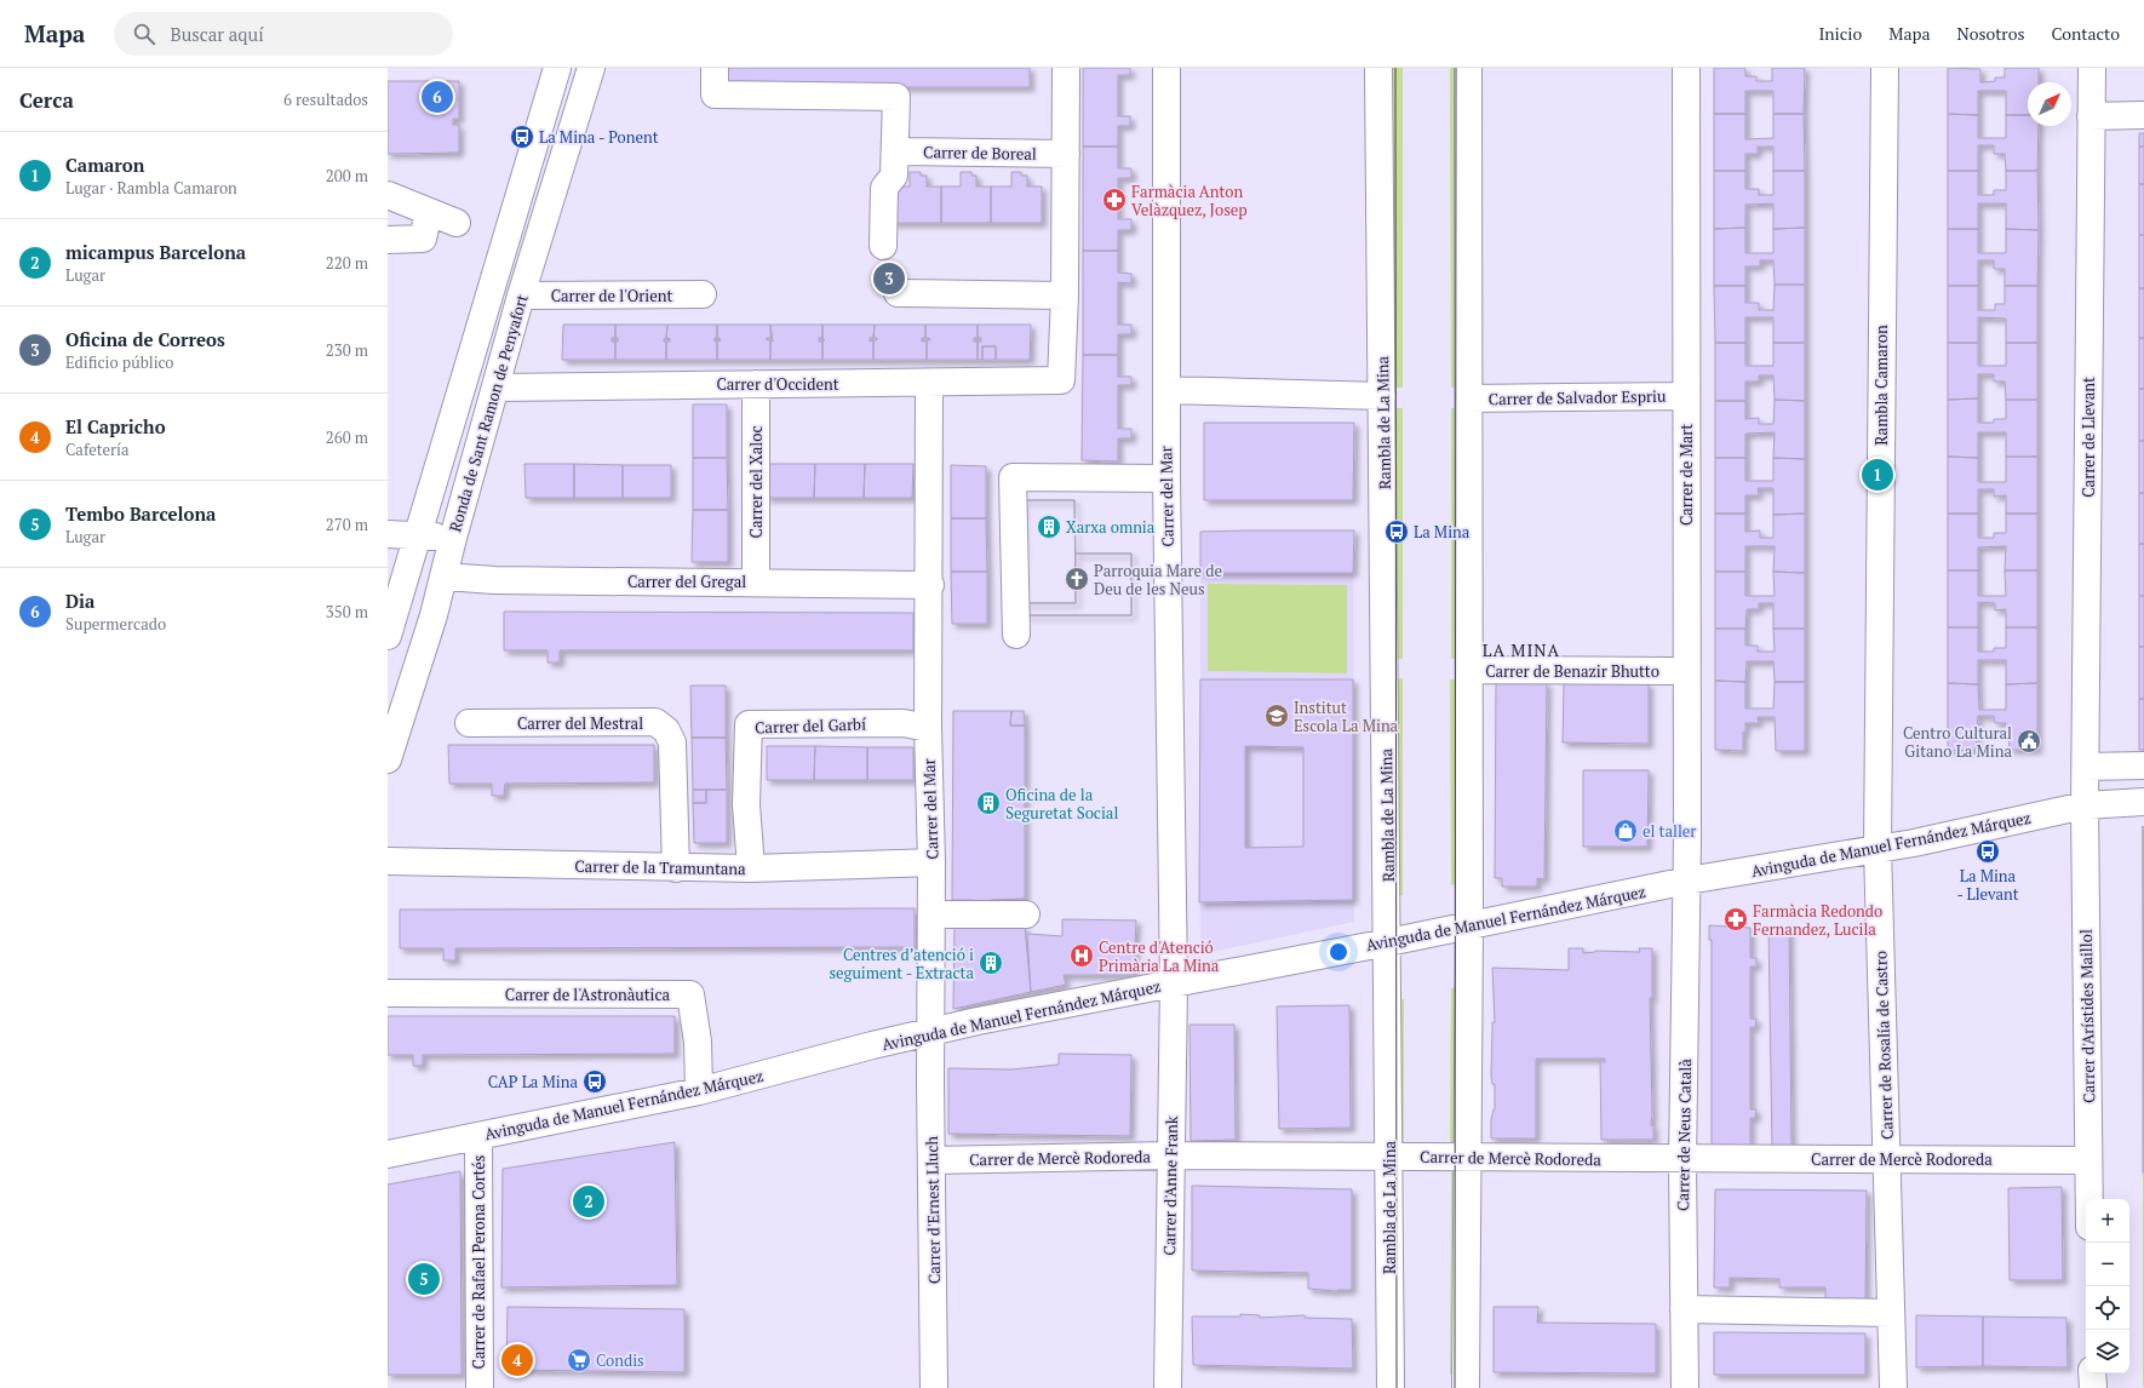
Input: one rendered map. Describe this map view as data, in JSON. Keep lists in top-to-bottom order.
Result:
{
  "streets": {
    "street": [
      "Carrer de Boreal",
      "Carrer de l'Orient",
      "Carrer d'Occident",
      "Rambla Camaron",
      "Carrer de Salvador Espriu",
      "Ronda de Sant Ramon de Penyafort",
      "Rambla de La Mina",
      "Carrer de Llevant",
      "Carrer de Mart",
      "Carrer del Xaloc",
      "Carrer del Mar",
      "Carrer del Gregal",
      "Carrer de Benazir Bhutto",
      "Carrer del Mestral",
      "Carrer del Garbí",
      "Avinguda de Manuel Fernández Márquez",
      "Carrer de la Tramuntana",
      "Carrer de l'Astronàutica",
      "Carrer d'Arístides Maillol",
      "Carrer de Rosalía de Castro",
      "Carrer de Neus Català",
      "Carrer de Mercè Rodoreda",
      "Carrer d'Anne Frank",
      "Carrer d'Ernest Lluch",
      "Carrer de Rafael Perona Cortés"
    ]
  },
  "crossings": [
    ["Carrer de l'Orient", "Ronda de Sant Ramon de Penyafort"],
    ["Carrer d'Occident", "Ronda de Sant Ramon de Penyafort"],
    ["Carrer d'Occident", "Carrer del Xaloc"],
    ["Carrer d'Occident", "Carrer del Mar"],
    ["Rambla Camaron", "Avinguda de Manuel Fernández Márquez"],
    ["Rambla Camaron", "Carrer de Rosalía de Castro"],
    ["Carrer de Salvador Espriu", "Carrer de Mart"],
    ["Ronda de Sant Ramon de Penyafort", "Carrer del Gregal"],
    ["Rambla de La Mina", "Avinguda de Manuel Fernández Márquez"],
    ["Rambla de La Mina", "Carrer de Mercè Rodoreda"],
    ["Carrer de Llevant", "Avinguda de Manuel Fernández Márquez"],
    ["Carrer de Llevant", "Carrer d'Arístides Maillol"],
    ["Carrer de Mart", "Avinguda de Manuel Fernández Márquez"],
    ["Carrer de Mart", "Carrer de Neus Català"],
    ["Carrer del Xaloc", "Carrer del Gregal"],
    ["Carrer del Mar", "Carrer del Gregal"],
    ["Carrer del Mar", "Carrer del Garbí"],
    ["Carrer del Mar", "Avinguda de Manuel Fernández Márquez"],
    ["Carrer del Mar", "Carrer de la Tramuntana"],
    ["Carrer del Mar", "Carrer d'Anne Frank"],
    ["Carrer del Mar", "Carrer d'Ernest Lluch"],
    ["Carrer del Mestral", "Carrer de la Tramuntana"],
    ["Carrer del Garbí", "Carrer de la Tramuntana"],
    ["Avinguda de Manuel Fernández Márquez", "Carrer de l'Astronàutica"],
    ["Avinguda de Manuel Fernández Márquez", "Carrer d'Arístides Maillol"],
    ["Avinguda de Manuel Fernández Márquez", "Carrer de Rosalía de Castro"],
    ["Avinguda de Manuel Fernández Márquez", "Carrer de Neus Català"],
    ["Avinguda de Manuel Fernández Márquez", "Carrer d'Anne Frank"],
    ["Avinguda de Manuel Fernández Márquez", "Carrer d'Ernest Lluch"],
    ["Avinguda de Manuel Fernández Márquez", "Carrer de Rafael Perona Cortés"],
    ["Carrer d'Arístides Maillol", "Carrer de Mercè Rodoreda"],
    ["Carrer de Rosalía de Castro", "Carrer de Mercè Rodoreda"],
    ["Carrer de Neus Català", "Carrer de Mercè Rodoreda"],
    ["Carrer de Mercè Rodoreda", "Carrer d'Anne Frank"],
    ["Carrer de Mercè Rodoreda", "Carrer d'Ernest Lluch"]
  ],
  "districts": ["LA MINA"],
  "places": {
    "bus stop": [
      "La Mina - Ponent",
      "La Mina",
      "La Mina - Llevant",
      "CAP La Mina"
    ],
    "pharmacy": ["Farmàcia Anton Velàzquez, Josep", "Farmàcia Redondo Fernandez, Lucila"],
    "building": ["Xarxa omnia", "Oficina de la Seguretat Social", "Centres d’atenció i seguiment - Extracta"],
    "church": ["Parroquia Mare de Deu de les Neus"],
    "school or university": ["Institut Escola La Mina"],
    "public building": ["Centro Cultural Gitano La Mina"],
    "shop": ["el taller"],
    "hospital": ["Centre d'Atenció Primària La Mina"],
    "supermarket": ["Condis"]
  },
  "north": "top right",
  "page": {
    "header": "Mapa",
    "search": "Buscar aquí",
    "nav": [
      "Inicio",
      "Mapa",
      "Nosotros",
      "Contacto"
    ],
    "heading": ["Cerca", "6 resultados"],
    "pins": [
      "6",
      "3",
      "1",
      "2",
      "5",
      "4"
    ],
    "list": [
      {
        "mark": "1",
        "name": "Camaron",
        "note": "Lugar · Rambla Camaron",
        "value": "200 m"
      },
      {
        "mark": "2",
        "name": "micampus Barcelona",
        "note": "Lugar",
        "value": "220 m"
      },
      {
        "mark": "3",
        "name": "Oficina de Correos",
        "note": "Edificio público",
        "value": "230 m"
      },
      {
        "mark": "4",
        "name": "El Capricho",
        "note": "Cafetería",
        "value": "260 m"
      },
      {
        "mark": "5",
        "name": "Tembo Barcelona",
        "note": "Lugar",
        "value": "270 m"
      },
      {
        "mark": "6",
        "name": "Dia",
        "note": "Supermercado",
        "value": "350 m"
      }
    ],
    "map_buttons": ["+", "−"]
  }
}
